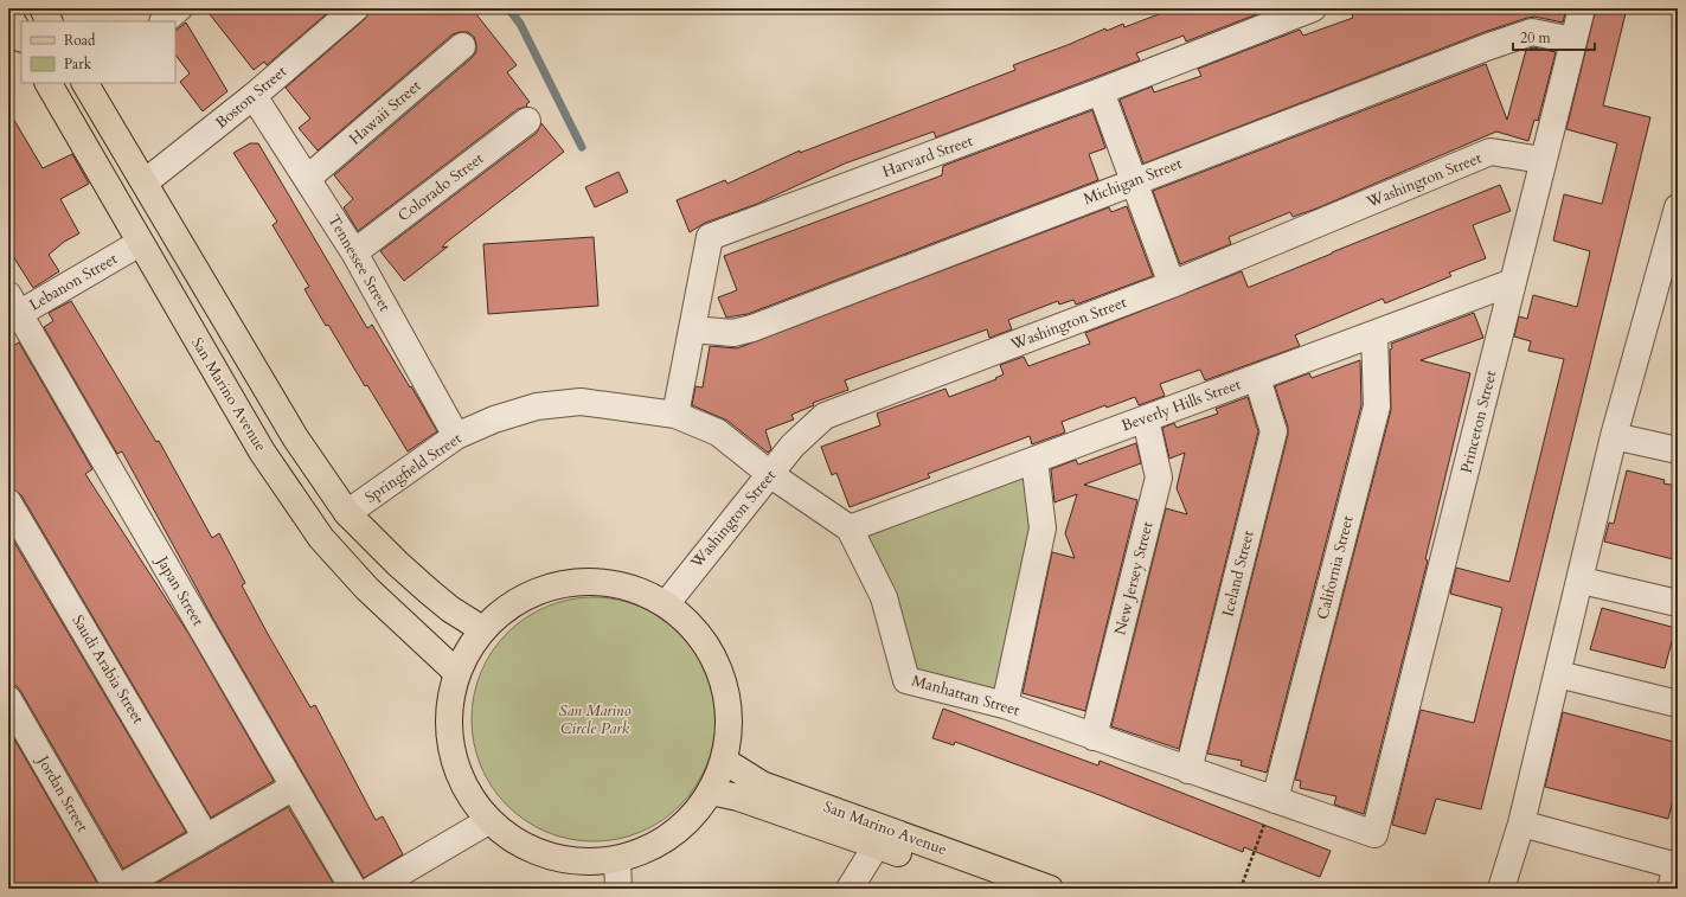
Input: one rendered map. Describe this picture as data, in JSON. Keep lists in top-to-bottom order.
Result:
{
  "streets": {
    "main road": ["San Marino Avenue"],
    "street": [
      "Boston Street",
      "Hawaii Street",
      "Harvard Street",
      "Washington Street",
      "Michigan Street",
      "Colorado Street",
      "Tennessee Street",
      "Lebanon Street",
      "Beverly Hills Street",
      "Princeton Street",
      "Springfield Street",
      "California Street",
      "Iceland Street",
      "New Jersey Street",
      "Japan Street",
      "Saudi Arabia Street",
      "Manhattan Street",
      "Jordan Street"
    ]
  },
  "crossings": [
    ["Boston Street", "Tennessee Street"],
    ["Hawaii Street", "Tennessee Street"],
    ["Harvard Street", "Michigan Street"],
    ["Harvard Street", "Springfield Street"],
    ["Harvard Street", "Manhattan Street"],
    ["Washington Street", "Princeton Street"],
    ["Washington Street", "Manhattan Street"],
    ["Michigan Street", "Princeton Street"],
    ["Colorado Street", "Tennessee Street"],
    ["Tennessee Street", "Springfield Street"],
    ["Lebanon Street", "San Marino Avenue"],
    ["Lebanon Street", "Japan Street"],
    ["Beverly Hills Street", "Princeton Street"],
    ["Beverly Hills Street", "California Street"],
    ["Beverly Hills Street", "Iceland Street"],
    ["Beverly Hills Street", "New Jersey Street"],
    ["Beverly Hills Street", "Manhattan Street"],
    ["Princeton Street", "Manhattan Street"],
    ["Springfield Street", "Manhattan Street"],
    ["California Street", "Manhattan Street"],
    ["Iceland Street", "Manhattan Street"],
    ["New Jersey Street", "Manhattan Street"]
  ],
  "parks": ["San Marino Circle Park"],
  "legend": ["Road", "Park"],
  "scale_bar": "20 m"
}
